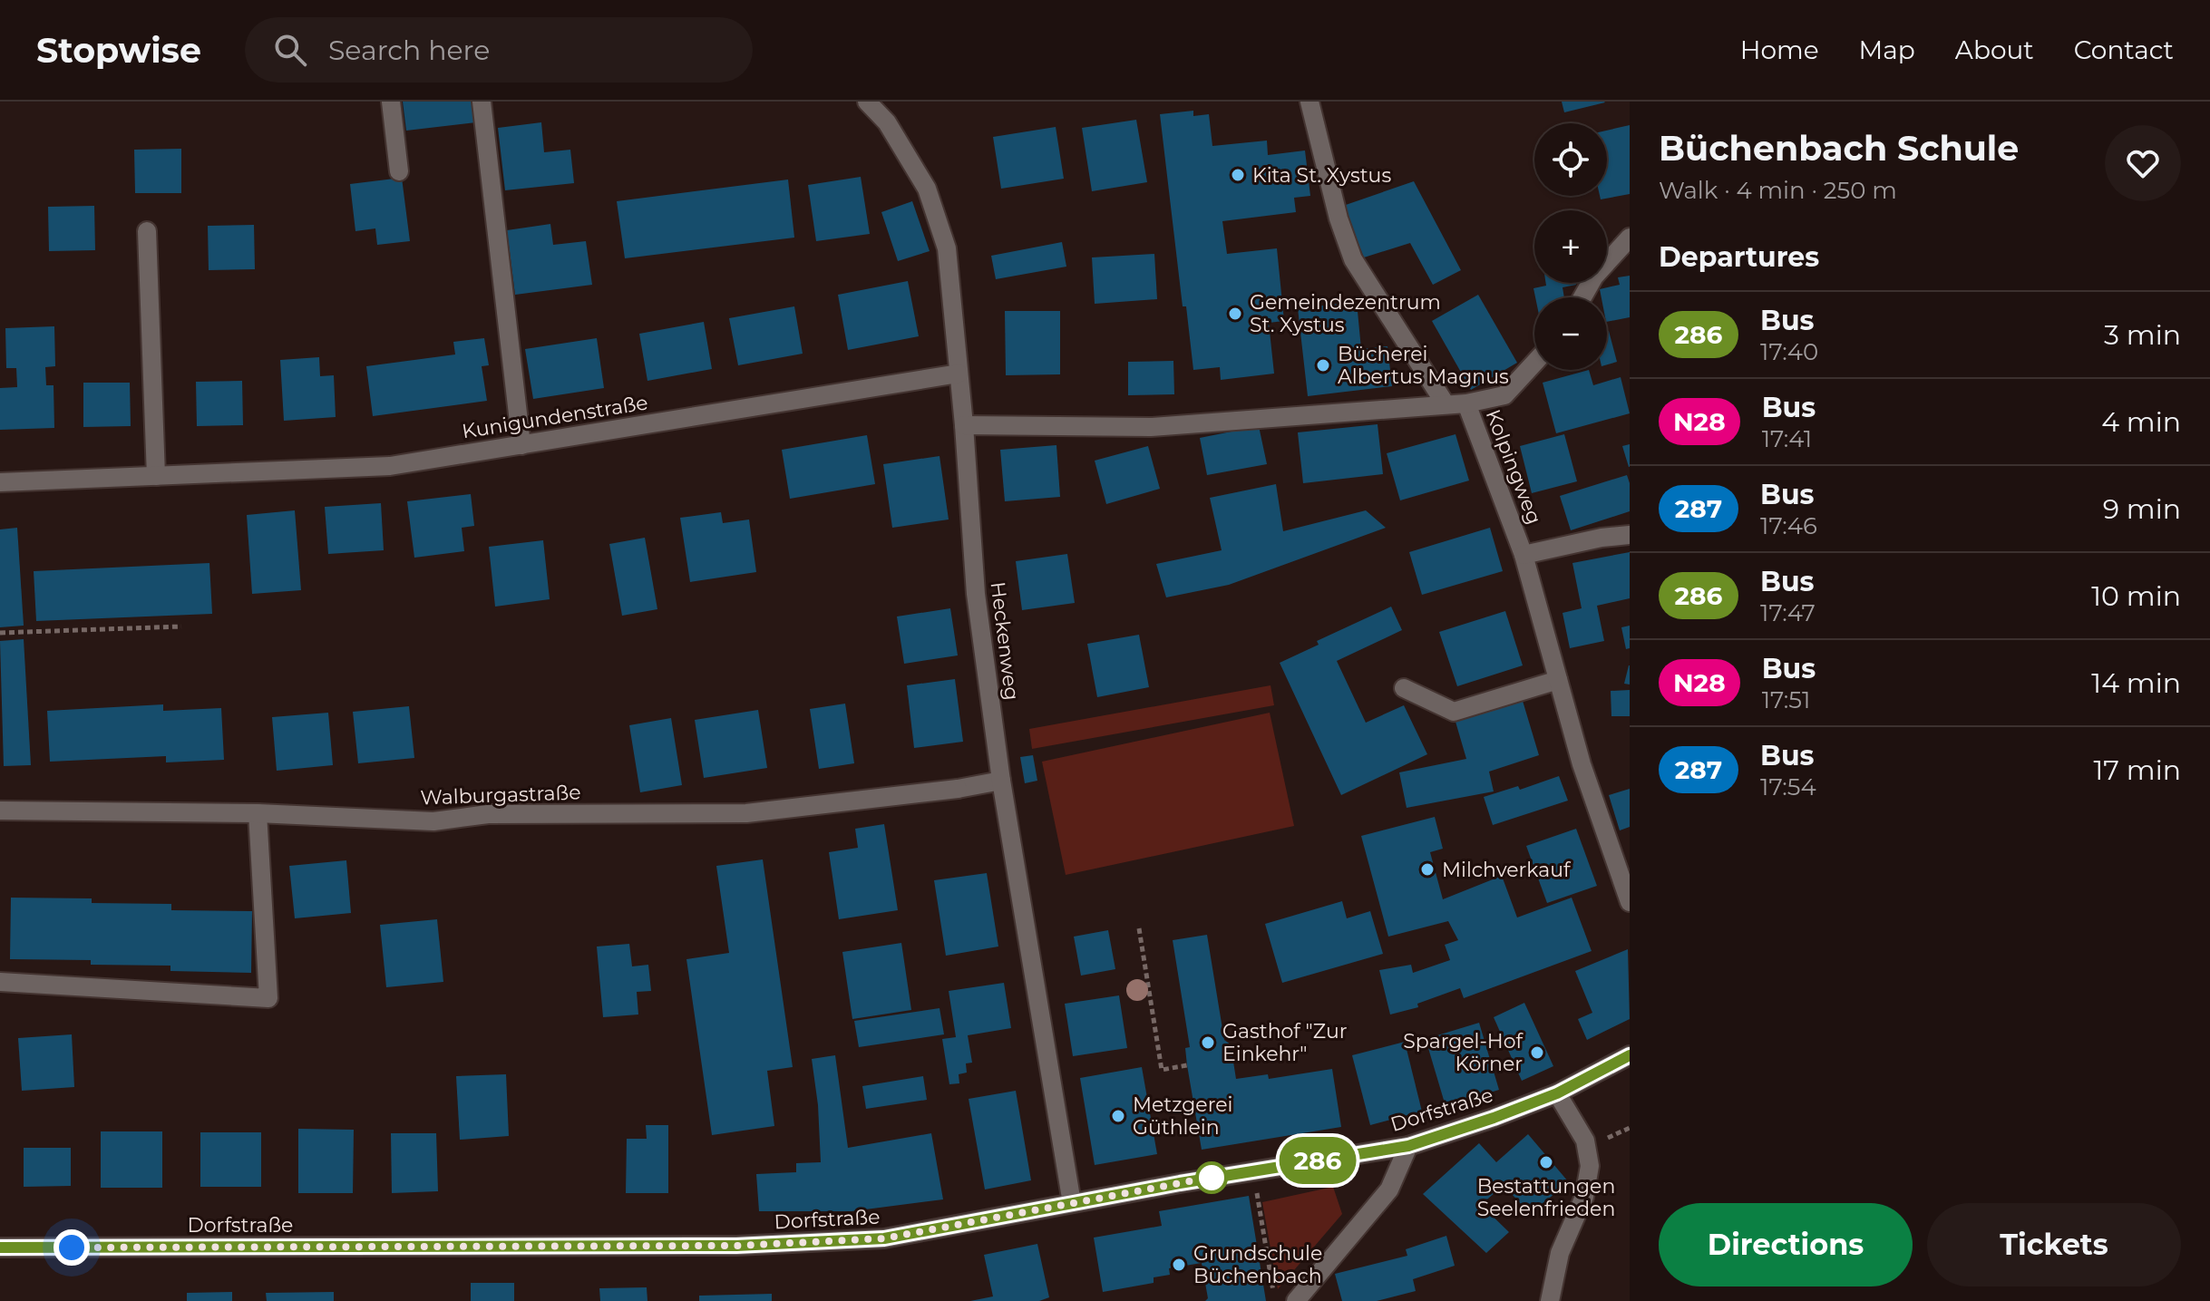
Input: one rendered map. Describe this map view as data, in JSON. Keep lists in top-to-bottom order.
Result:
{
  "streets": {
    "street": [
      "Kunigundenstraße",
      "Kolpingweg",
      "Heckenweg",
      "Walburgastraße",
      "Dorfstraße"
    ]
  },
  "crossings": [
    ["Kunigundenstraße", "Heckenweg"],
    ["Kolpingweg", "Heckenweg"],
    ["Heckenweg", "Walburgastraße"],
    ["Heckenweg", "Dorfstraße"]
  ],
  "places": [
    "Kita St. Xystus",
    "Gemeindezentrum St. Xystus",
    "Bücherei Albertus Magnus",
    "Milchverkauf",
    "Gasthof \"Zur Einkehr\"",
    "Spargel-Hof Körner",
    "Metzgerei Güthlein",
    "Bestattungen Seelenfrieden",
    "Grundschule Büchenbach"
  ],
  "lines": ["bus line 286"],
  "page": {
    "header": "Stopwise",
    "search": "Search here",
    "nav": [
      "Home",
      "Map",
      "About",
      "Contact"
    ],
    "on_map": "286",
    "heading": [
      ["Büchenbach Schule", "Walk · 4 min · 250 m"],
      "Departures"
    ],
    "map_buttons": ["+", "−"],
    "list": [
      {
        "mark": "286",
        "name": "Bus",
        "note": "17:40",
        "value": "3 min"
      },
      {
        "mark": "N28",
        "name": "Bus",
        "note": "17:41",
        "value": "4 min"
      },
      {
        "mark": "287",
        "name": "Bus",
        "note": "17:46",
        "value": "9 min"
      },
      {
        "mark": "286",
        "name": "Bus",
        "note": "17:47",
        "value": "10 min"
      },
      {
        "mark": "N28",
        "name": "Bus",
        "note": "17:51",
        "value": "14 min"
      },
      {
        "mark": "287",
        "name": "Bus",
        "note": "17:54",
        "value": "17 min"
      }
    ],
    "buttons": ["Directions", "Tickets"]
  }
}
